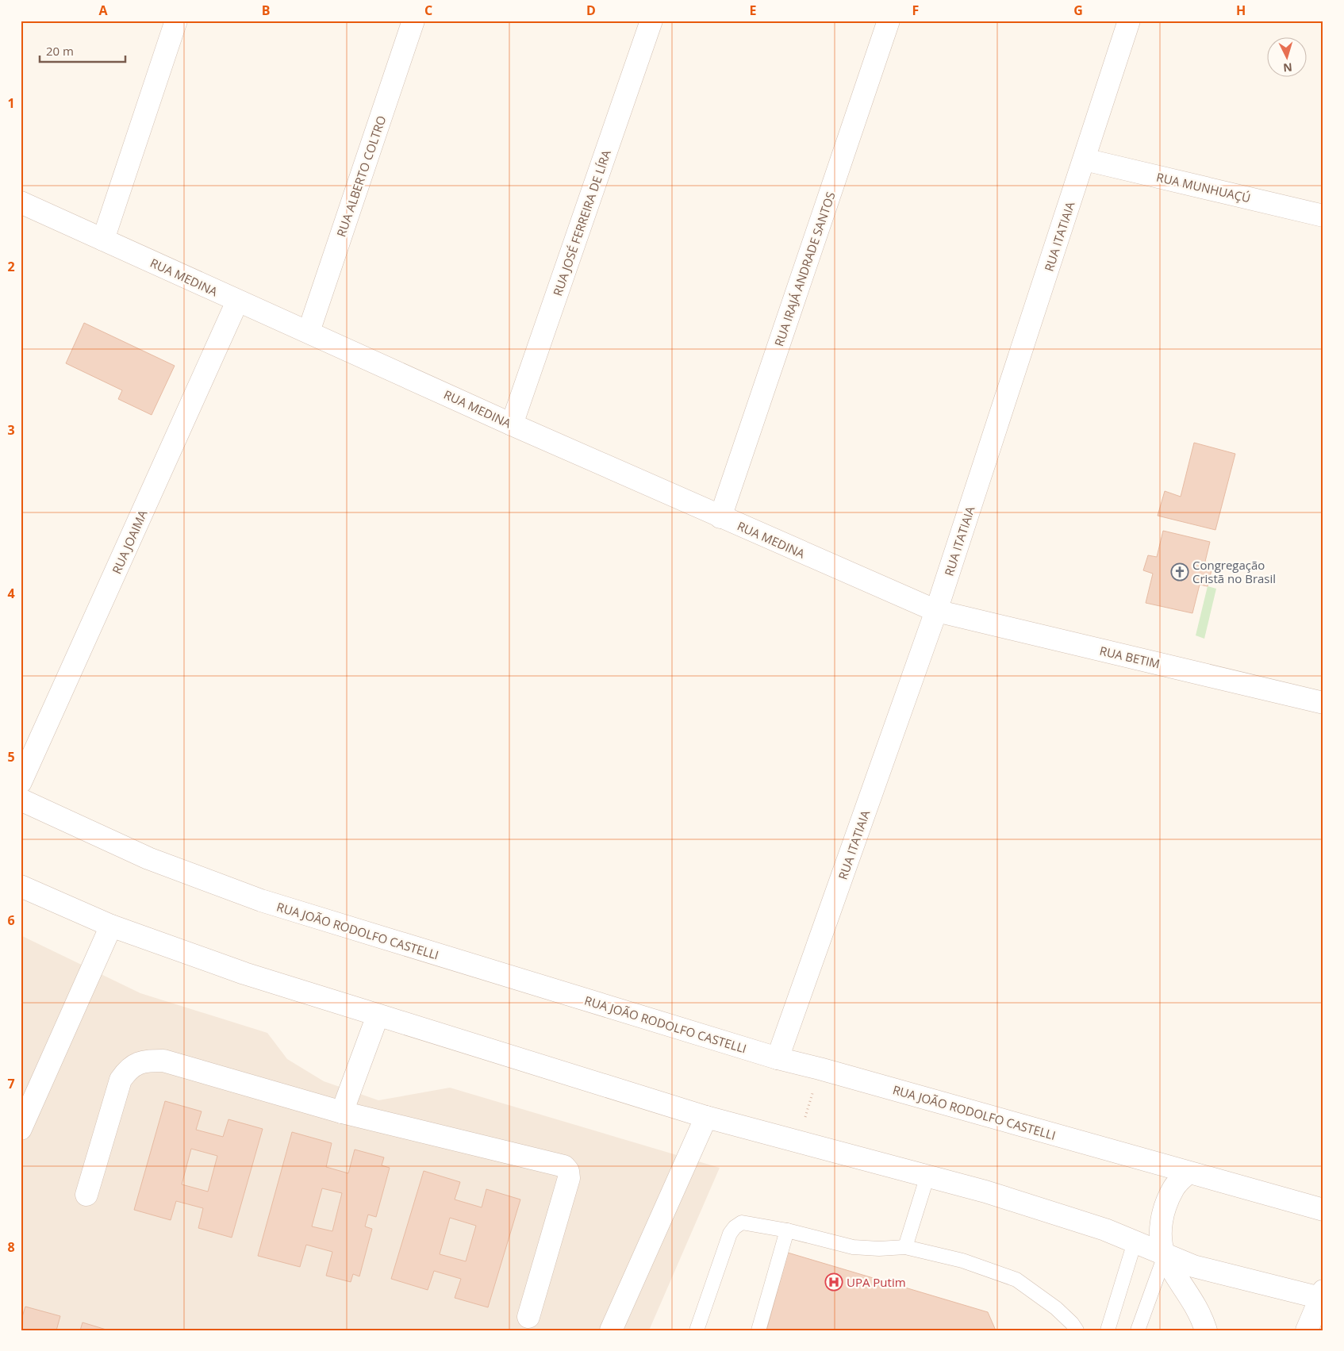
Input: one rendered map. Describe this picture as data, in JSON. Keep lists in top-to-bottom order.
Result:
{
  "streets": {
    "street": [
      "RUA ALBERTO COLTRO",
      "RUA MUNHUAÇÚ",
      "RUA JOSÉ FERREIRA DE LÍRA",
      "RUA ITATIAIA",
      "RUA IRAJÁ ANDRADE SANTOS",
      "RUA MEDINA",
      "RUA JOAIMA",
      "RUA BETIM",
      "RUA JOÃO RODOLFO CASTELLI"
    ]
  },
  "crossings": [
    ["RUA ALBERTO COLTRO", "RUA MEDINA"],
    ["RUA MUNHUAÇÚ", "RUA ITATIAIA"],
    ["RUA JOSÉ FERREIRA DE LÍRA", "RUA MEDINA"],
    ["RUA ITATIAIA", "RUA MEDINA"],
    ["RUA ITATIAIA", "RUA BETIM"],
    ["RUA ITATIAIA", "RUA JOÃO RODOLFO CASTELLI"],
    ["RUA IRAJÁ ANDRADE SANTOS", "RUA MEDINA"],
    ["RUA MEDINA", "RUA JOAIMA"],
    ["RUA MEDINA", "RUA BETIM"]
  ],
  "places": {
    "church": ["Congregação Cristã no Brasil"],
    "hospital": ["UPA Putim"]
  },
  "scale_bar": "20 m",
  "north": "bottom",
  "grid": {
    "columns": [
      "A",
      "B",
      "C",
      "D",
      "E",
      "F",
      "G",
      "H"
    ],
    "rows": [
      "1",
      "2",
      "3",
      "4",
      "5",
      "6",
      "7",
      "8"
    ]
  }
}
